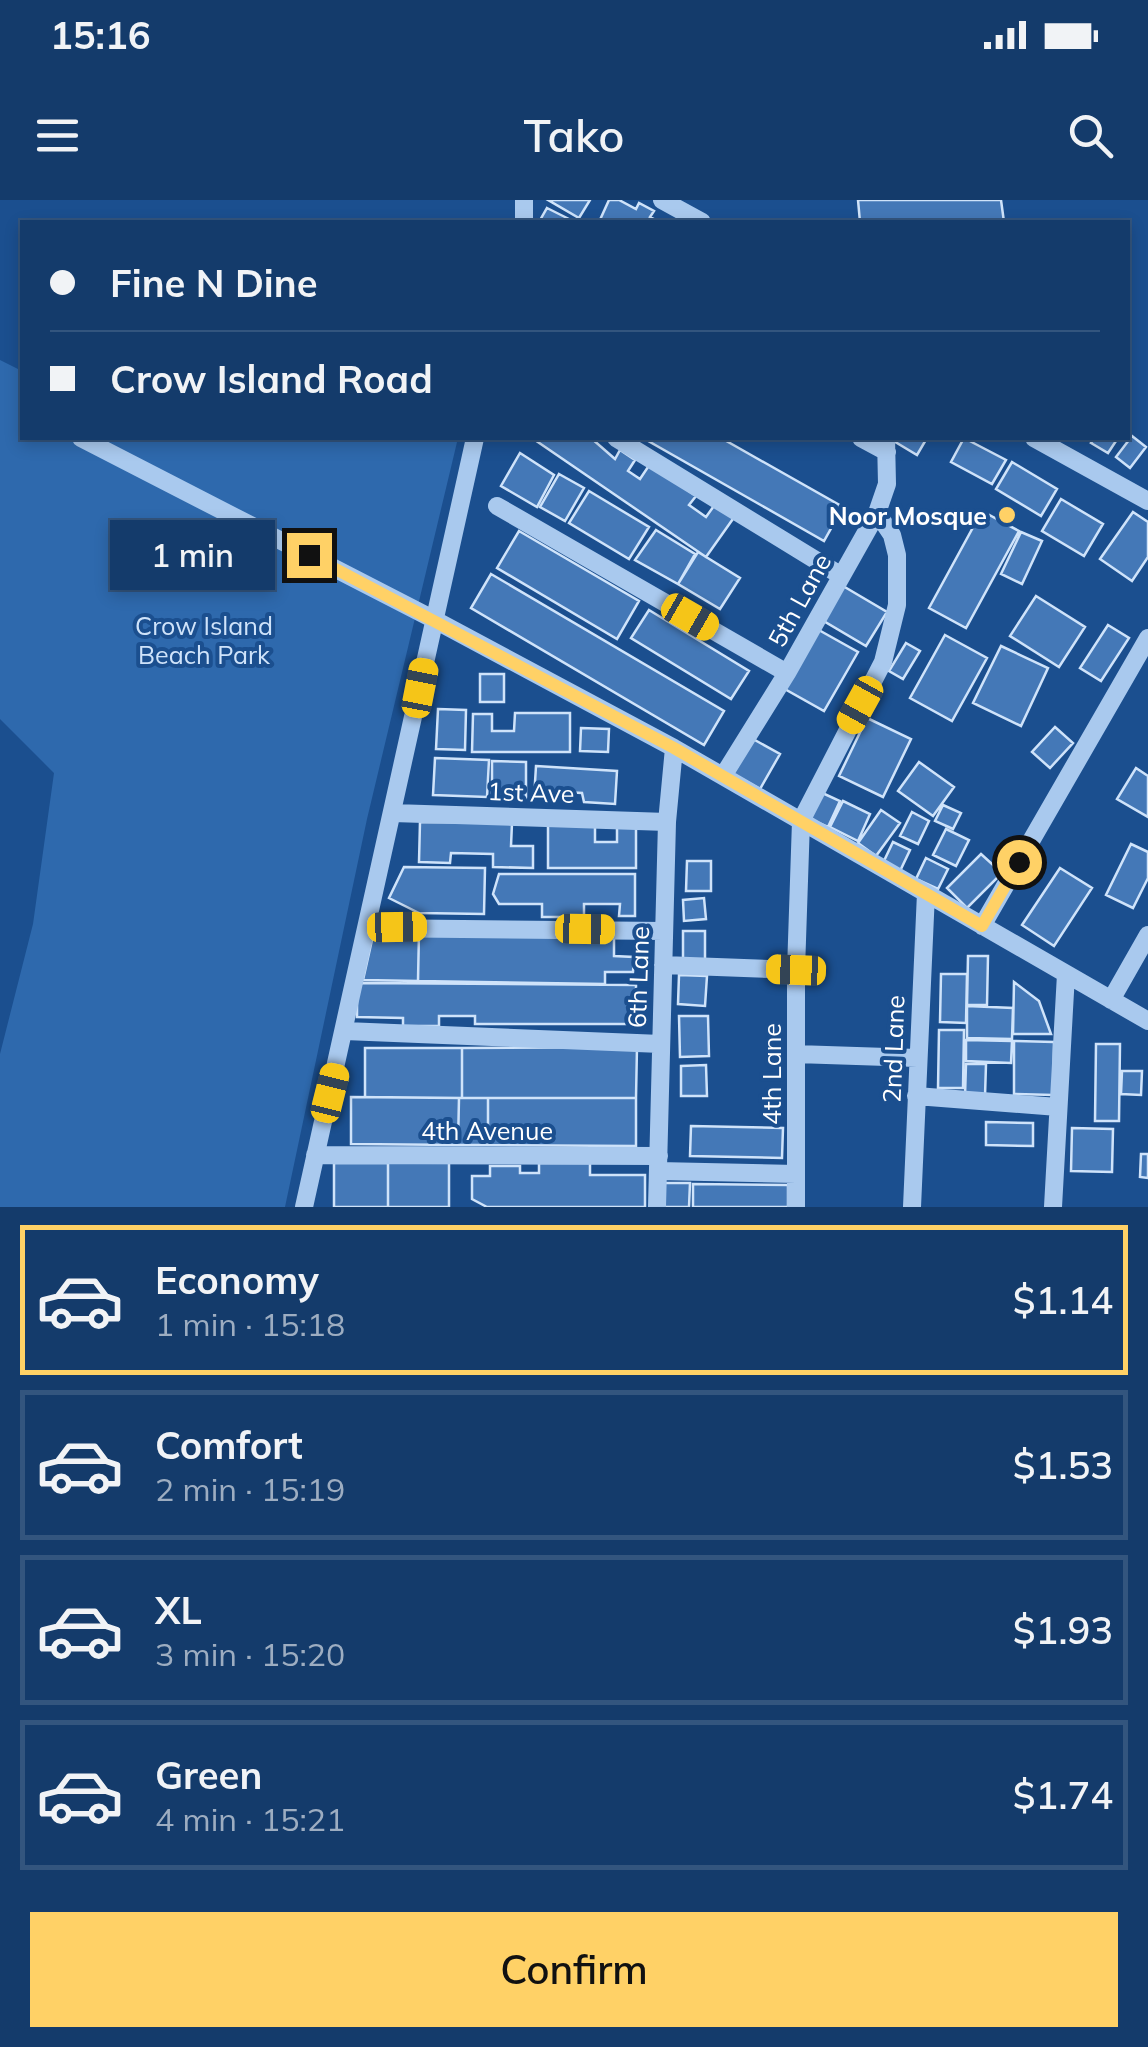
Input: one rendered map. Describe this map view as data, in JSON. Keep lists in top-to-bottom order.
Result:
{
  "streets": {
    "street": [
      "5th Lane",
      "1st Ave",
      "6th Lane",
      "2nd Lane",
      "4th Lane",
      "4th Avenue"
    ]
  },
  "crossings": [
    ["1st Ave", "6th Lane"],
    ["6th Lane", "4th Avenue"],
    ["4th Lane", "4th Avenue"]
  ],
  "parks": ["Crow Island Beach Park"],
  "places": ["Noor Mosque"],
  "page": {
    "status": "15:16",
    "header": "Tako",
    "banner": ["Fine N Dine", "Crow Island Road"],
    "bubble": "1 min",
    "list": [
      {
        "name": "Economy",
        "note": "1 min · 15:18",
        "value": "$1.14"
      },
      {
        "name": "Comfort",
        "note": "2 min · 15:19",
        "value": "$1.53"
      },
      {
        "name": "XL",
        "note": "3 min · 15:20",
        "value": "$1.93"
      },
      {
        "name": "Green",
        "note": "4 min · 15:21",
        "value": "$1.74"
      }
    ],
    "buttons": "Confirm"
  }
}
